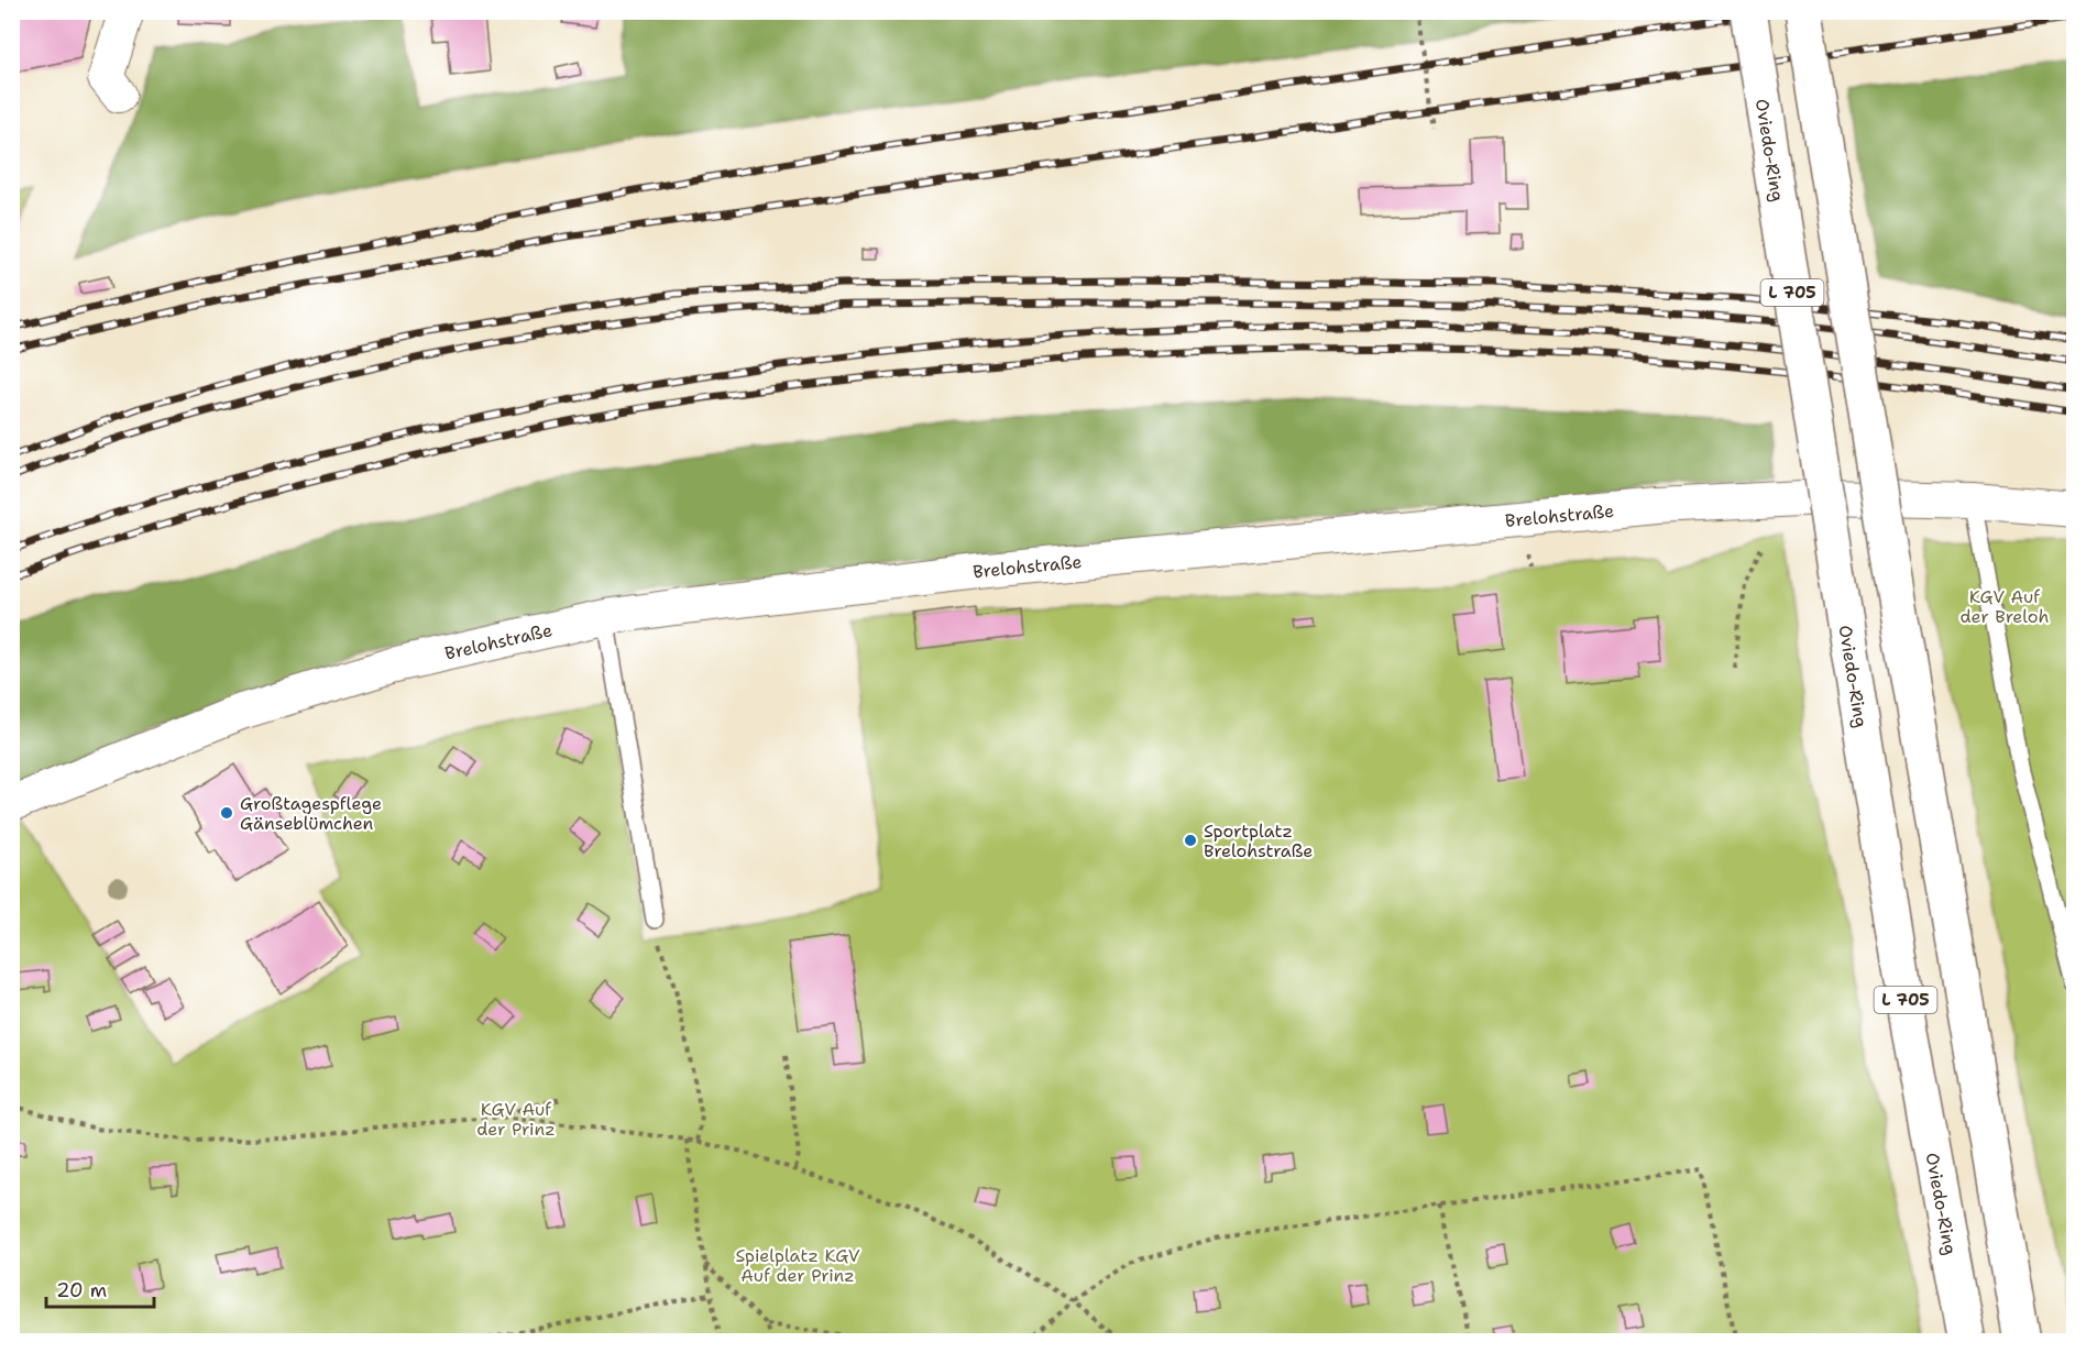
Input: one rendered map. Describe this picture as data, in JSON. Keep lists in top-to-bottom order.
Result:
{
  "streets": {
    "highway": ["Oviedo-Ring", "L 705"],
    "street": ["Brelohstraße"]
  },
  "parks": ["KGV Auf der Breloh", "KGV Auf der Prinz", "Spielplatz KGV Auf der Prinz"],
  "places": ["Großtagespflege Gänseblümchen", "Sportplatz Brelohstraße"],
  "scale_bar": "20 m"
}
